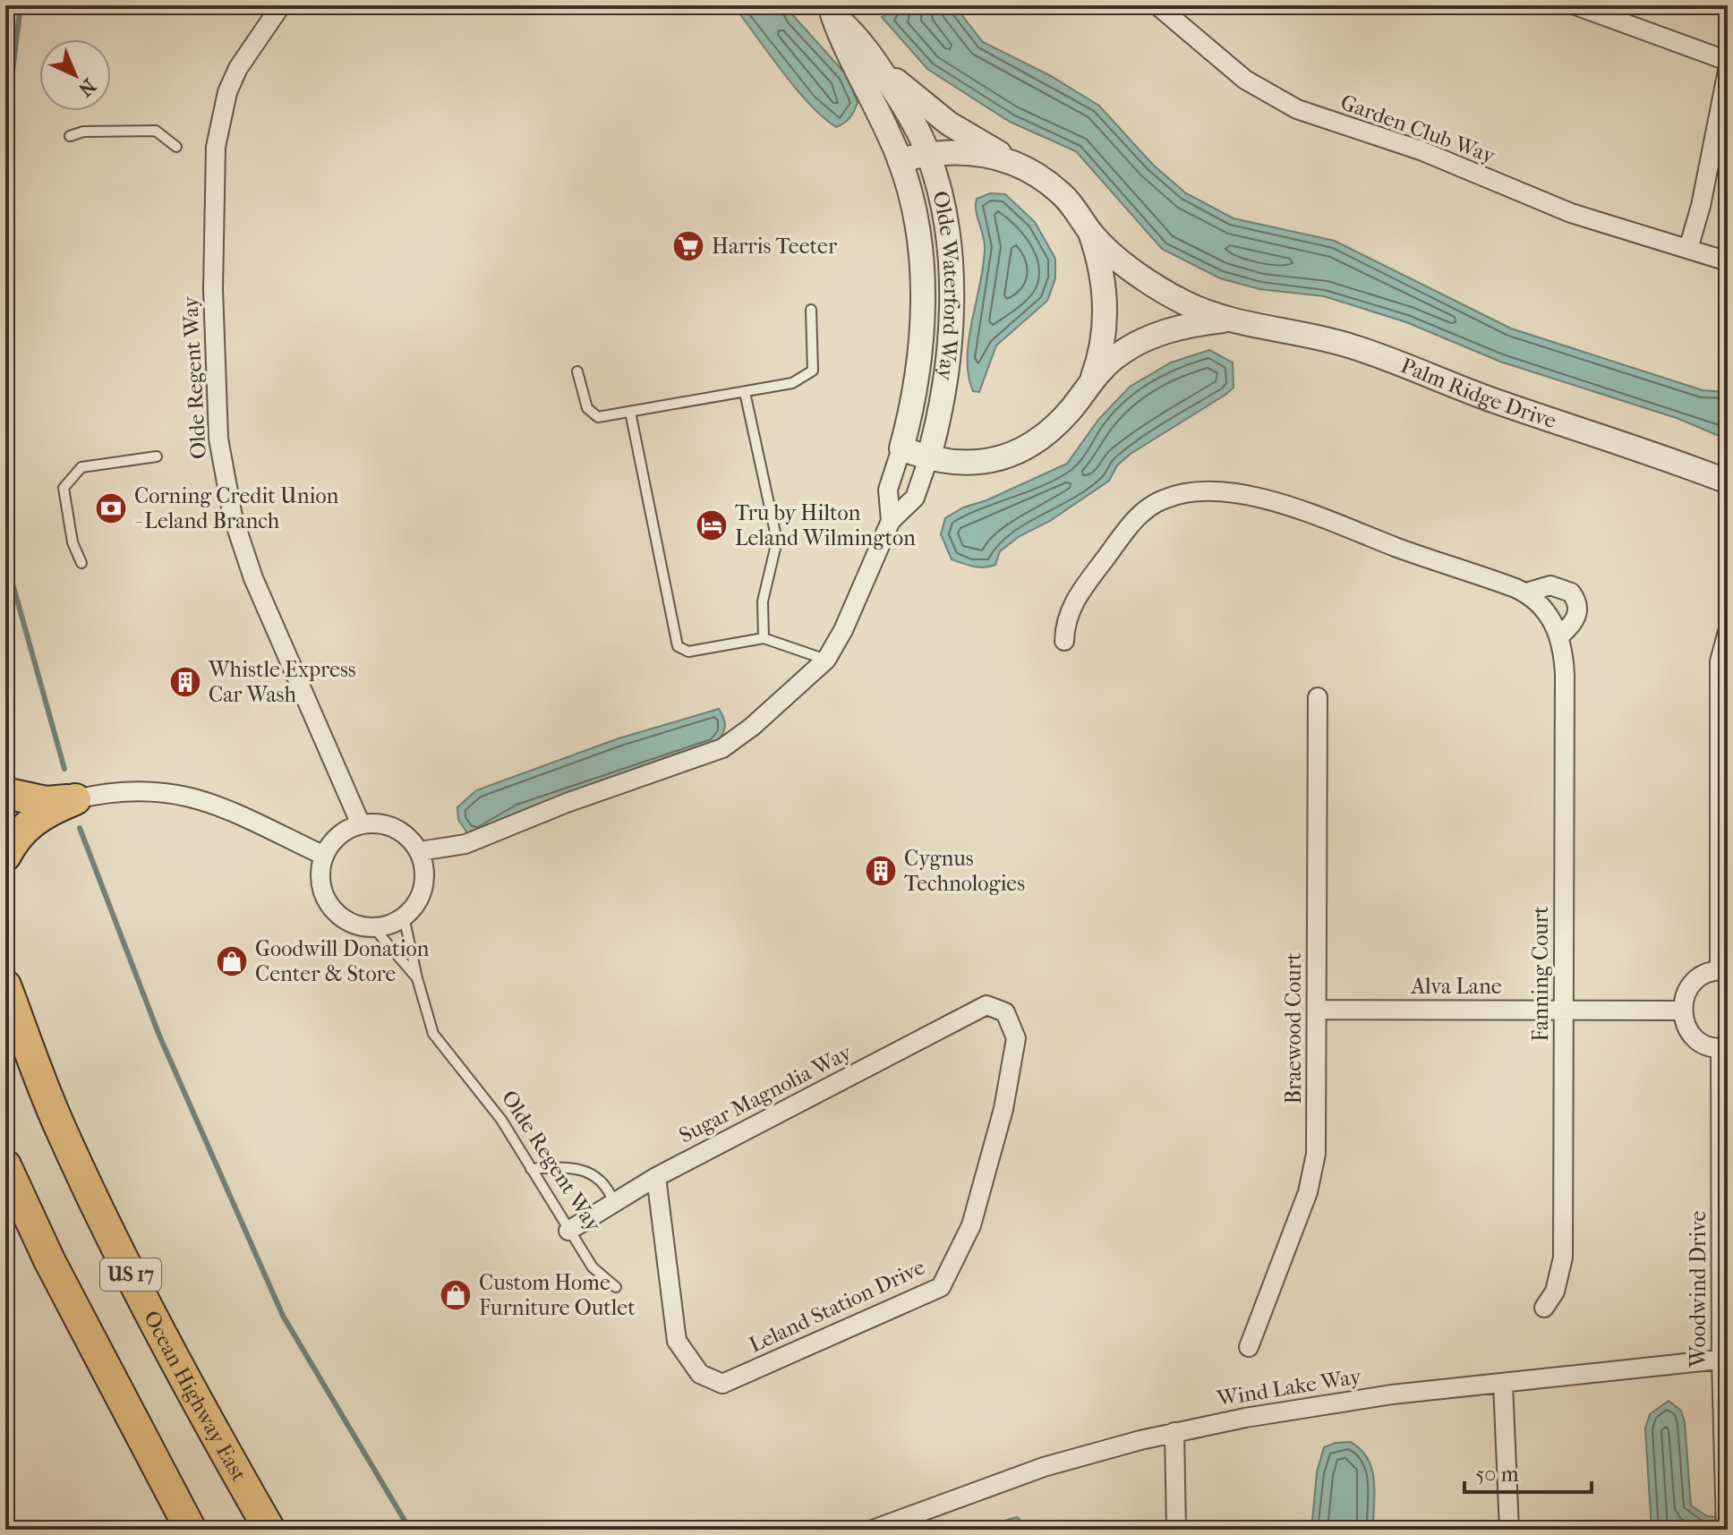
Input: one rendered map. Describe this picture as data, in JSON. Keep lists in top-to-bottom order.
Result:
{
  "streets": {
    "highway": ["US 17", "Ocean Highway East"],
    "street": [
      "Garden Club Way",
      "Olde Waterford Way",
      "Olde Regent Way",
      "Palm Ridge Drive",
      "Fanning Court",
      "Alva Lane",
      "Braewood Court",
      "Sugar Magnolia Way",
      "Woodwind Drive",
      "Leland Station Drive",
      "Wind Lake Way"
    ]
  },
  "crossings": [
    ["Olde Waterford Way", "Palm Ridge Drive"],
    ["Olde Regent Way", "Sugar Magnolia Way"],
    ["Fanning Court", "Alva Lane"],
    ["Alva Lane", "Braewood Court"],
    ["Sugar Magnolia Way", "Leland Station Drive"],
    ["Woodwind Drive", "Wind Lake Way"]
  ],
  "places": {
    "supermarket": ["Harris Teeter"],
    "bank": ["Corning Credit Union - Leland Branch"],
    "hotel": ["Tru by Hilton Leland Wilmington"],
    "building": ["Whistle Express Car Wash", "Cygnus Technologies"],
    "shop": ["Goodwill Donation Center & Store", "Custom Home Furniture Outlet"]
  },
  "scale_bar": "50 m",
  "north": "bottom right"
}
